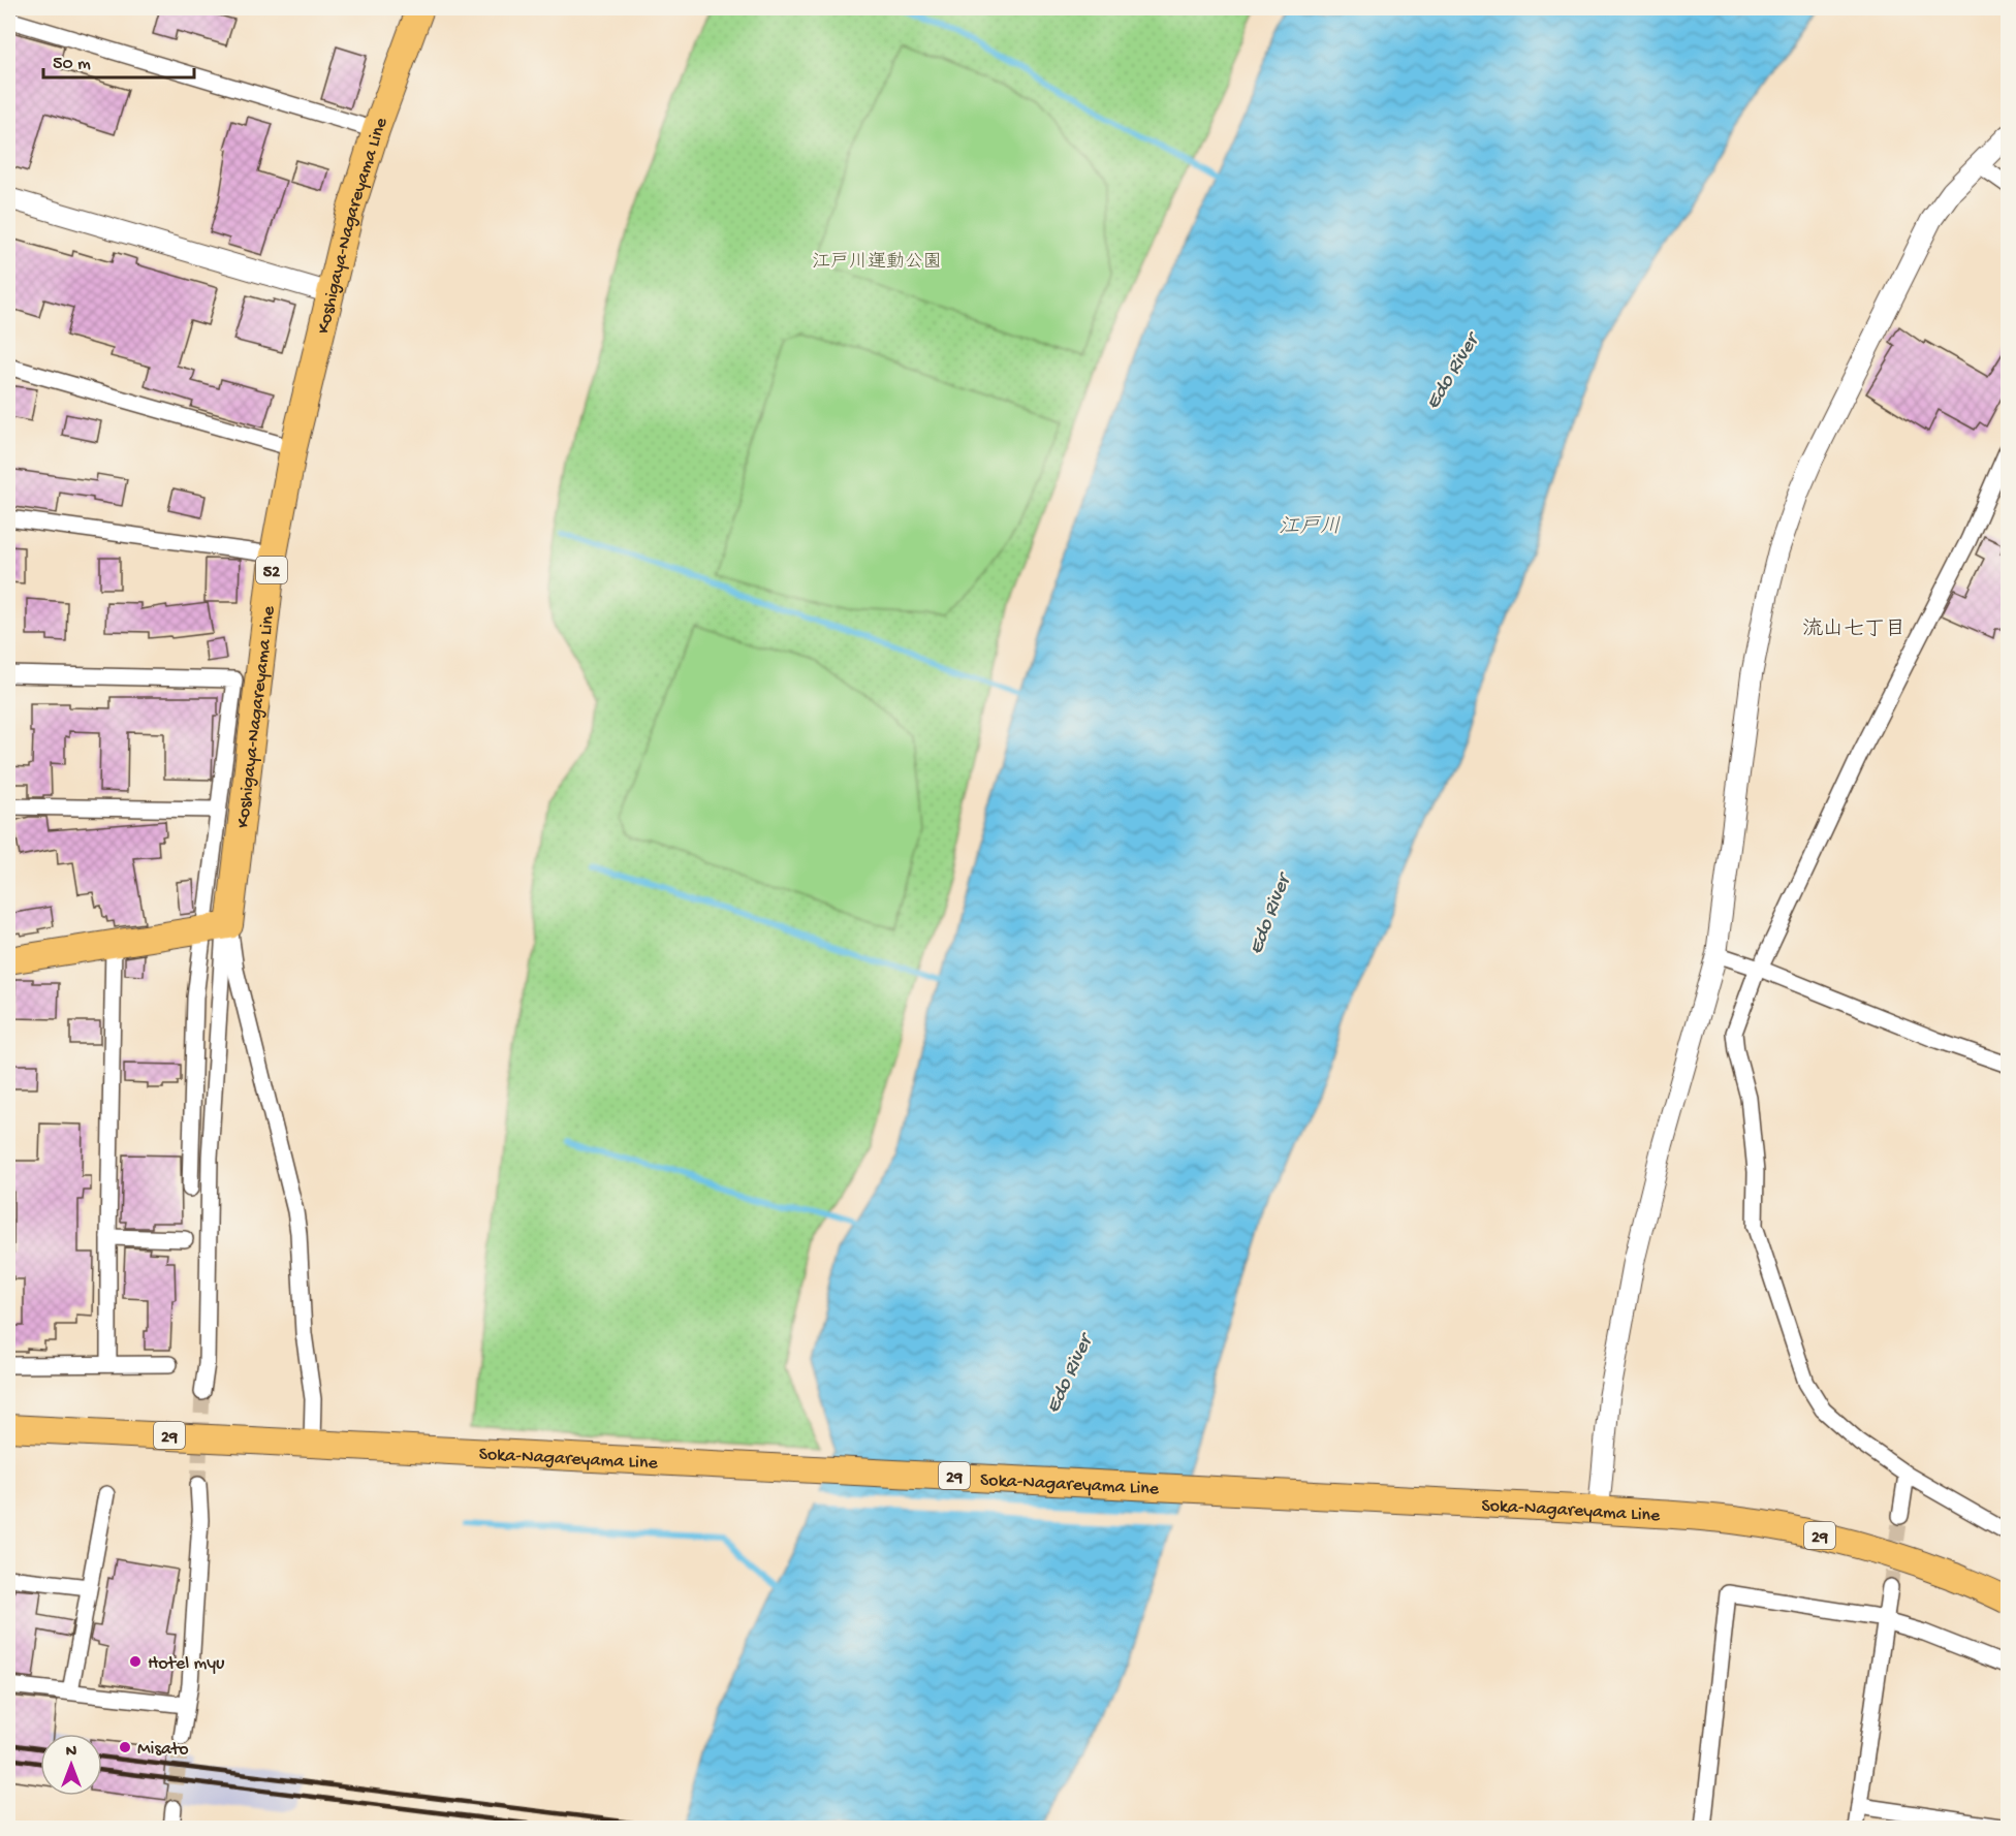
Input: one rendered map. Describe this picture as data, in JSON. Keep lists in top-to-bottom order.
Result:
{
  "streets": {
    "main road": [
      "Koshigaya-Nagareyama Line",
      "52",
      "29",
      "Soka-Nagareyama Line"
    ]
  },
  "districts": ["流山七丁目"],
  "water": ["Edo River", "江戸川"],
  "parks": ["江戸川運動公園"],
  "places": ["Hotel myu", "Misato"],
  "scale_bar": "50 m",
  "north": "top"
}
